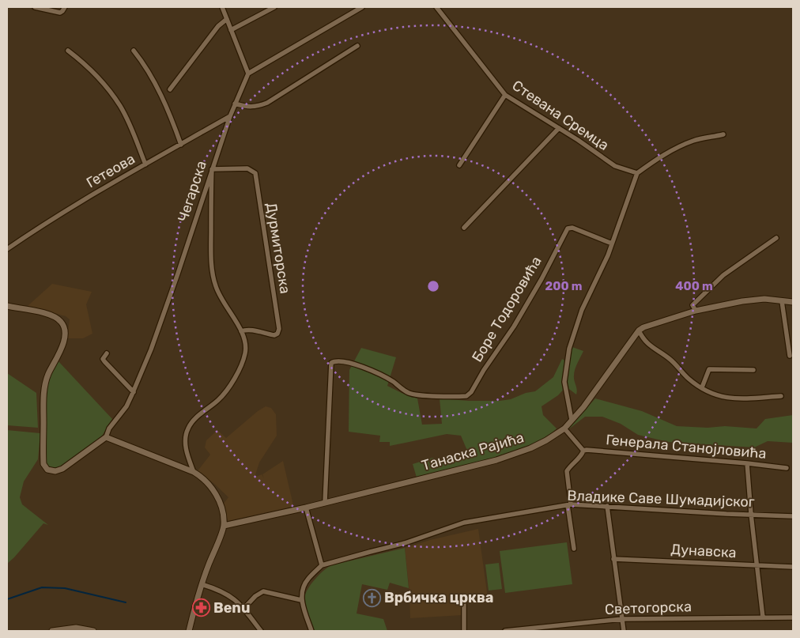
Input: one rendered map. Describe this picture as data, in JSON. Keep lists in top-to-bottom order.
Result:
{
  "streets": {
    "street": [
      "Стевана Сремца",
      "Гетеова",
      "Чегарска",
      "Дурмиторска",
      "Боре Тодоровића",
      "Генерала Станојловића",
      "Танаска Рајића",
      "Владике Саве Шумадијског",
      "Дунавска",
      "Светогорска"
    ]
  },
  "crossings": [
    ["Гетеова", "Чегарска"],
    ["Чегарска", "Дурмиторска"],
    ["Боре Тодоровића", "Танаска Рајића"]
  ],
  "places": {
    "church": ["Врбичка црква"],
    "pharmacy": ["Benu"]
  },
  "rings": ["200 m", "400 m"]
}
